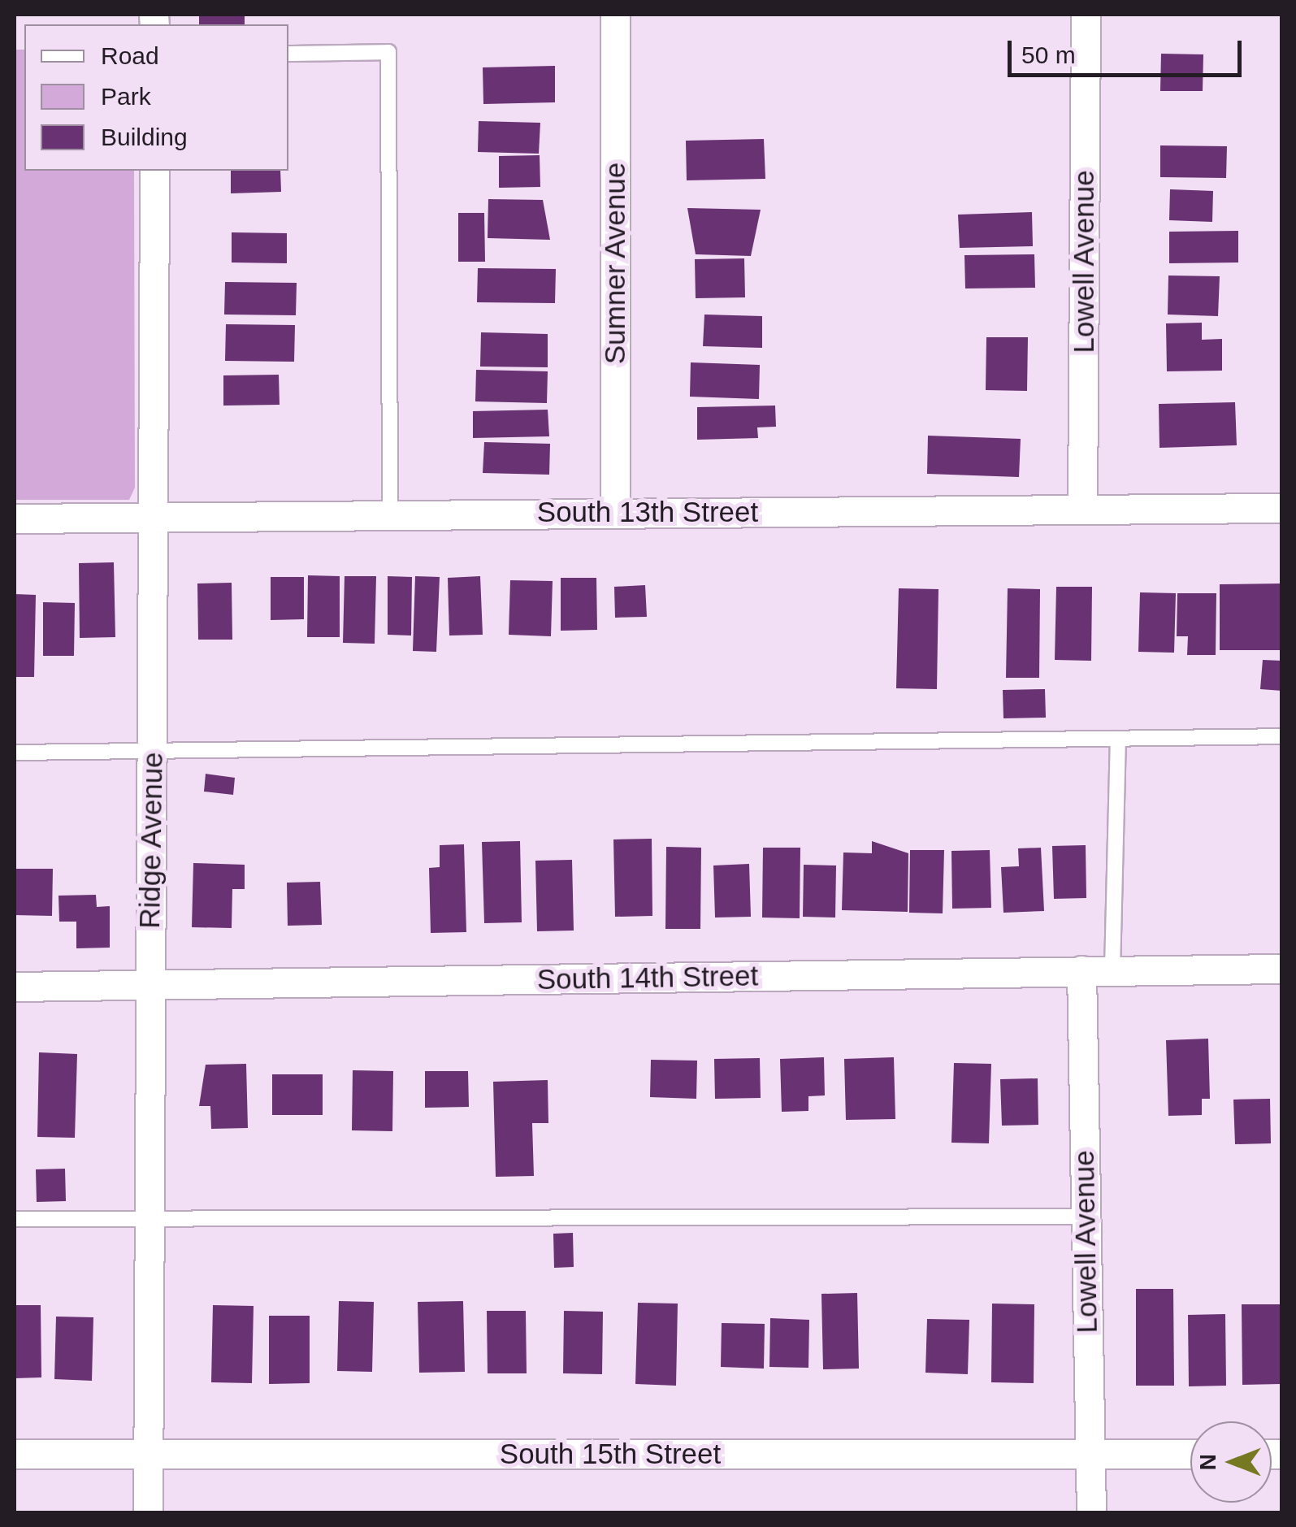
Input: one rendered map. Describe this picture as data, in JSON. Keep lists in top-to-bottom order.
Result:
{
  "streets": {
    "street": [
      "Lowell Avenue",
      "Sumner Avenue",
      "South 13th Street",
      "Ridge Avenue",
      "South 14th Street",
      "South 15th Street"
    ]
  },
  "crossings": [
    ["Lowell Avenue", "South 13th Street"],
    ["Lowell Avenue", "South 14th Street"],
    ["Lowell Avenue", "South 15th Street"],
    ["Sumner Avenue", "South 13th Street"],
    ["South 13th Street", "Ridge Avenue"],
    ["Ridge Avenue", "South 14th Street"],
    ["Ridge Avenue", "South 15th Street"]
  ],
  "legend": ["Road", "Park", "Building"],
  "scale_bar": "50 m",
  "north": "left"
}
